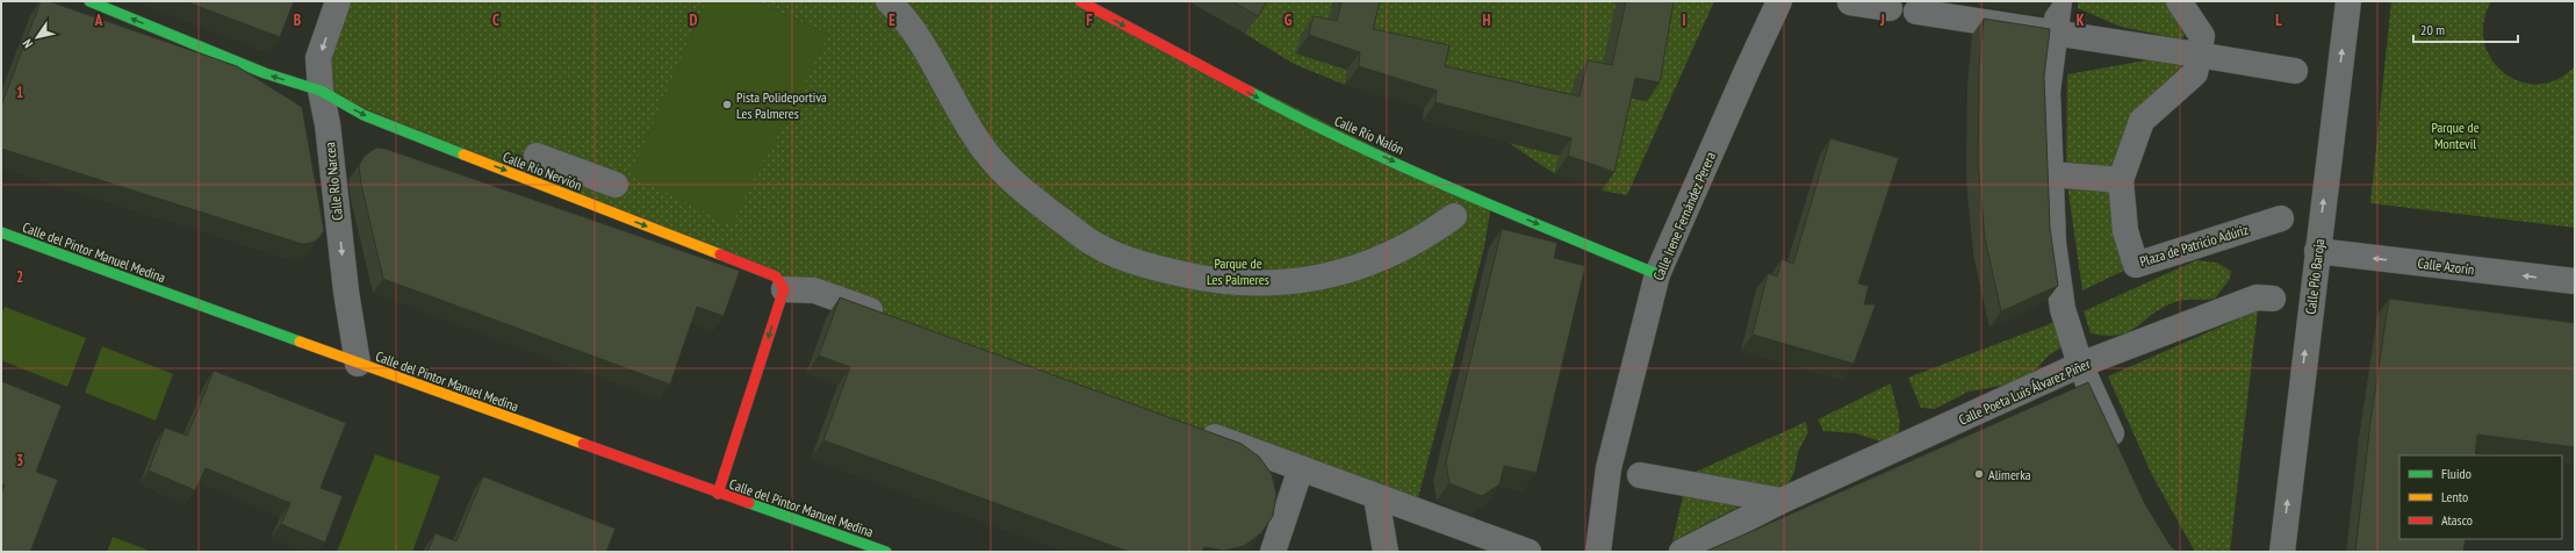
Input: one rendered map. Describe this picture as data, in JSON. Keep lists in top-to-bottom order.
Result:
{
  "streets": {
    "street": [
      "Calle Río Nalón",
      "Calle Río Nervión",
      "Calle Río Narcea",
      "Calle Irene Fernández Perera",
      "Plaza de Patricio Adúriz",
      "Calle del Pintor Manuel Medina",
      "Calle Azorín",
      "Calle Pío Baroja",
      "Calle Poeta Luis Álvarez Piñer"
    ]
  },
  "crossings": [
    ["Calle Río Nalón", "Calle Irene Fernández Perera"],
    ["Calle Río Nervión", "Calle Río Narcea"],
    ["Calle Río Narcea", "Calle del Pintor Manuel Medina"],
    ["Calle Azorín", "Calle Pío Baroja"]
  ],
  "one_way": [
    "Calle Río Nalón",
    "Calle Río Narcea",
    "Calle Azorín",
    "Calle Pío Baroja"
  ],
  "parks": ["Parque de Montevil", "Parque de Les Palmeres"],
  "places": ["Pista Polideportiva Les Palmeres", "Alimerka"],
  "legend": ["Fluido", "Lento", "Atasco"],
  "scale_bar": "20 m",
  "north": "bottom left",
  "grid": {
    "columns": [
      "A",
      "B",
      "C",
      "D",
      "E",
      "F",
      "G",
      "H",
      "I",
      "J",
      "K",
      "L"
    ],
    "rows": ["1", "2", "3"]
  }
}
